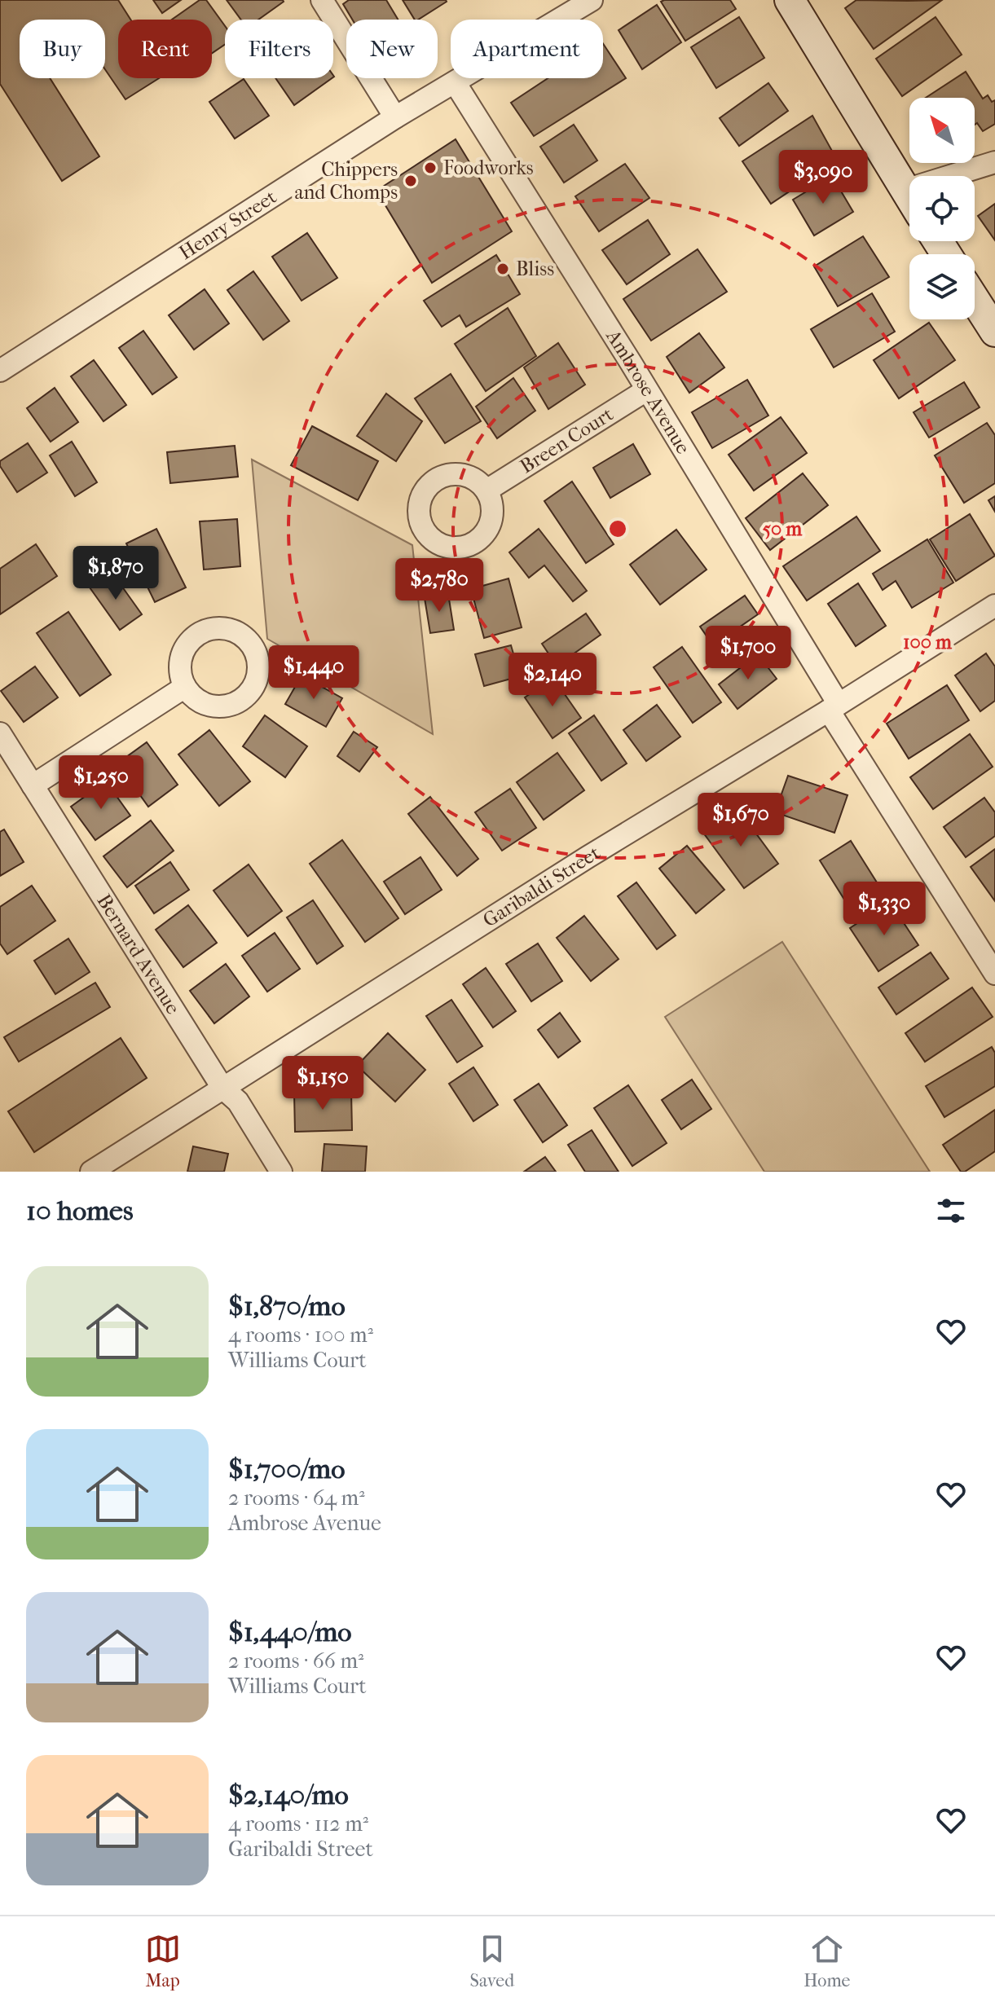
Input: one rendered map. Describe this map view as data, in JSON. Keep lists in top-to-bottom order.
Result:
{
  "streets": {
    "street": [
      "Henry Street",
      "Ambrose Avenue",
      "Breen Court",
      "Garibaldi Street",
      "Bernard Avenue"
    ]
  },
  "crossings": [
    ["Henry Street", "Ambrose Avenue"],
    ["Ambrose Avenue", "Breen Court"],
    ["Ambrose Avenue", "Garibaldi Street"],
    ["Garibaldi Street", "Bernard Avenue"]
  ],
  "places": ["Foodworks", "Chippers and Chomps", "Bliss"],
  "north": "top left",
  "page": {
    "chip": [
      "Buy",
      "Rent",
      "Filters",
      "New",
      "Apartment"
    ],
    "price": [
      "$3,090",
      "$1,870",
      "$2,780",
      "$1,700",
      "$1,440",
      "$2,140",
      "$1,250",
      "$1,670",
      "$1,330",
      "$1,150"
    ],
    "heading": "10 homes",
    "list": [
      {
        "name": "$1,870/mo",
        "note": "4 rooms · 100 m² · Williams Court"
      },
      {
        "name": "$1,700/mo",
        "note": "2 rooms · 64 m² · Ambrose Avenue"
      },
      {
        "name": "$1,440/mo",
        "note": "2 rooms · 66 m² · Williams Court"
      },
      {
        "name": "$2,140/mo",
        "note": "4 rooms · 112 m² · Garibaldi Street"
      }
    ],
    "tabs": ["Map", "Saved", "Home"]
  },
  "rings": ["50 m", "100 m"]
}
